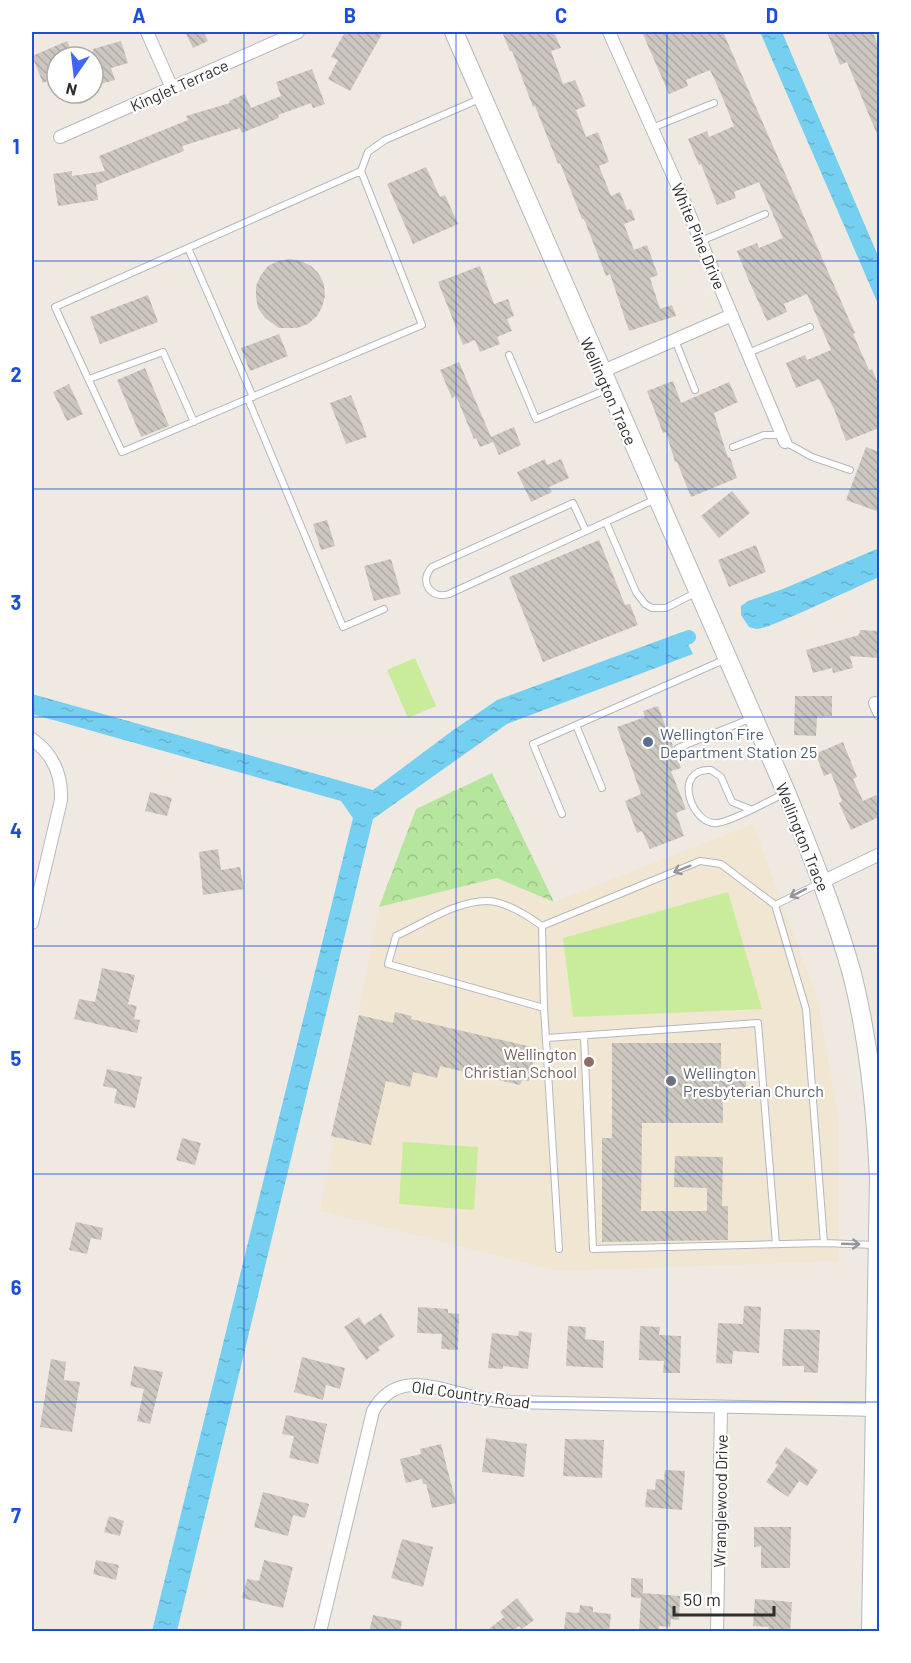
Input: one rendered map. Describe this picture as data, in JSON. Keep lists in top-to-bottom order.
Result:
{
  "streets": {
    "street": [
      "Kinglet Terrace",
      "White Pine Drive",
      "Wellington Trace",
      "Old Country Road",
      "Wranglewood Drive"
    ]
  },
  "crossings": [
    ["Wellington Trace", "Old Country Road"],
    ["Old Country Road", "Wranglewood Drive"]
  ],
  "places": ["Wellington Fire Department Station 25", "Wellington Christian School", "Wellington Presbyterian Church"],
  "scale_bar": "50 m",
  "north": "bottom",
  "grid": {
    "columns": [
      "A",
      "B",
      "C",
      "D"
    ],
    "rows": [
      "1",
      "2",
      "3",
      "4",
      "5",
      "6",
      "7"
    ]
  }
}
